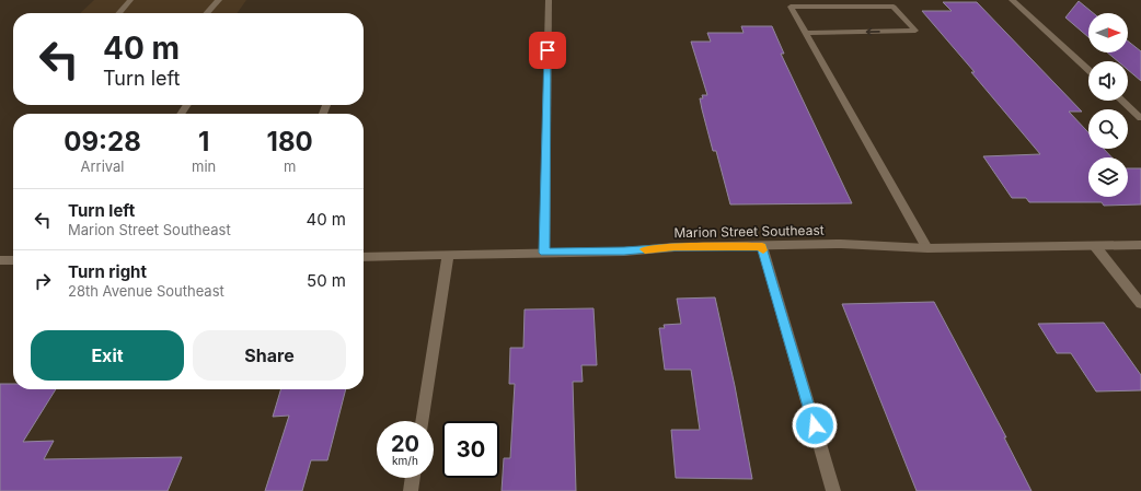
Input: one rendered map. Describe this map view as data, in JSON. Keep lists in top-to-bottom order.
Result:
{
  "streets": {
    "street": ["Marion Street Southeast"]
  },
  "north": "right",
  "page": {
    "turn": ["40 m", "Turn left"],
    "eta": [
      "09:28",
      "Arrival",
      "1",
      "min",
      "180",
      "m"
    ],
    "list": [
      {
        "name": "Turn left",
        "note": "Marion Street Southeast",
        "value": "40 m"
      },
      {
        "name": "Turn right",
        "note": "28th Avenue Southeast",
        "value": "50 m"
      }
    ],
    "buttons": ["Exit", "Share"],
    "speed": "20 km/h",
    "limit": "30"
  }
}
